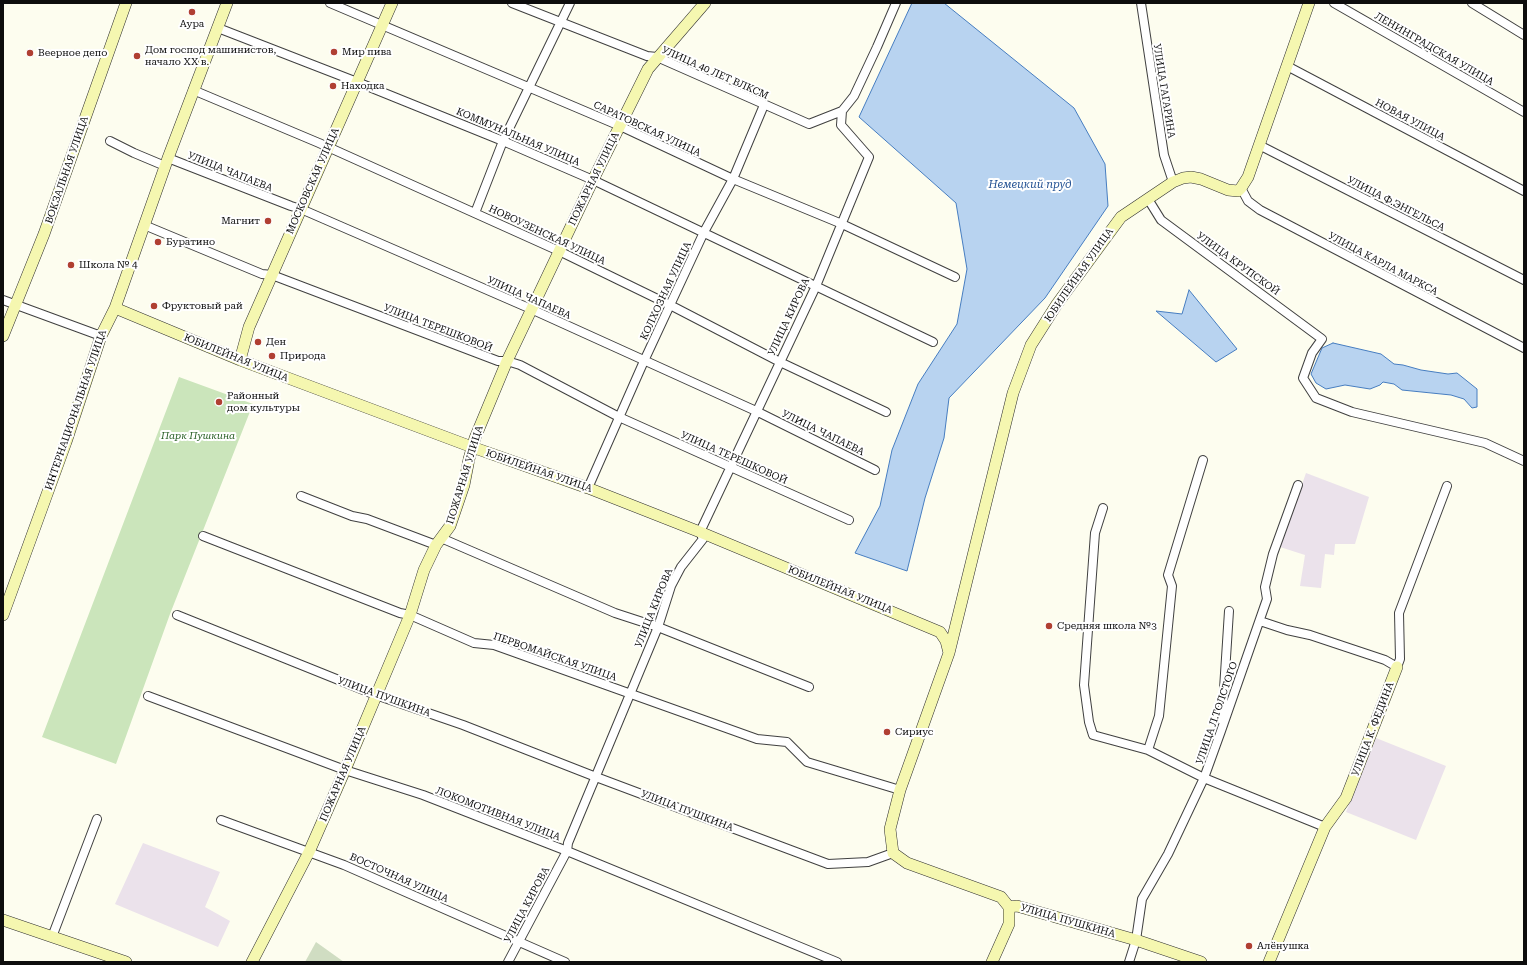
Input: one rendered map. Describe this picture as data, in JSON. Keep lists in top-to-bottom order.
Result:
{
  "streets": {
    "street": [
      "ЛЕНИНГРАДСКАЯ УЛИЦА",
      "УЛИЦА 40 ЛЕТ ВЛКСМ",
      "УЛИЦА ГАГАРИНА",
      "НОВАЯ УЛИЦА",
      "САРАТОВСКАЯ УЛИЦА",
      "КОММУНАЛЬНАЯ УЛИЦА",
      "ВОКЗАЛЬНАЯ УЛИЦА",
      "УЛИЦА ЧАПАЕВА",
      "ПОЖАРНАЯ УЛИЦА",
      "МОСКОВСКАЯ УЛИЦА",
      "УЛИЦА Ф.ЭНГЕЛЬСА",
      "НОВОУЗЕНСКАЯ УЛИЦА",
      "УЛИЦА КРУПСКОЙ",
      "УЛИЦА КАРЛА МАРКСА",
      "ЮБИЛЕЙНАЯ УЛИЦА",
      "КОЛХОЗНАЯ УЛИЦА",
      "УЛИЦА КИРОВА",
      "УЛИЦА ТЕРЕШКОВОЙ",
      "ИНТЕРНАЦИОНАЛЬНАЯ УЛИЦА",
      "ПЕРВОМАЙСКАЯ УЛИЦА",
      "УЛИЦА ПУШКИНА",
      "УЛИЦА Л.ТОЛСТОГО",
      "УЛИЦА К. ФЕДИНА",
      "ЛОКОМОТИВНАЯ УЛИЦА",
      "ВОСТОЧНАЯ УЛИЦА"
    ]
  },
  "crossings": [
    ["УЛИЦА 40 ЛЕТ ВЛКСМ", "ПОЖАРНАЯ УЛИЦА"],
    ["УЛИЦА 40 ЛЕТ ВЛКСМ", "КОЛХОЗНАЯ УЛИЦА"],
    ["УЛИЦА 40 ЛЕТ ВЛКСМ", "УЛИЦА КИРОВА"],
    ["УЛИЦА ГАГАРИНА", "ЮБИЛЕЙНАЯ УЛИЦА"],
    ["САРАТОВСКАЯ УЛИЦА", "ПОЖАРНАЯ УЛИЦА"],
    ["САРАТОВСКАЯ УЛИЦА", "МОСКОВСКАЯ УЛИЦА"],
    ["САРАТОВСКАЯ УЛИЦА", "КОЛХОЗНАЯ УЛИЦА"],
    ["САРАТОВСКАЯ УЛИЦА", "УЛИЦА КИРОВА"],
    ["КОММУНАЛЬНАЯ УЛИЦА", "ПОЖАРНАЯ УЛИЦА"],
    ["КОММУНАЛЬНАЯ УЛИЦА", "МОСКОВСКАЯ УЛИЦА"],
    ["КОММУНАЛЬНАЯ УЛИЦА", "КОЛХОЗНАЯ УЛИЦА"],
    ["КОММУНАЛЬНАЯ УЛИЦА", "УЛИЦА КИРОВА"],
    ["КОММУНАЛЬНАЯ УЛИЦА", "ИНТЕРНАЦИОНАЛЬНАЯ УЛИЦА"],
    ["УЛИЦА ЧАПАЕВА", "ПОЖАРНАЯ УЛИЦА"],
    ["УЛИЦА ЧАПАЕВА", "МОСКОВСКАЯ УЛИЦА"],
    ["УЛИЦА ЧАПАЕВА", "КОЛХОЗНАЯ УЛИЦА"],
    ["УЛИЦА ЧАПАЕВА", "УЛИЦА КИРОВА"],
    ["УЛИЦА ЧАПАЕВА", "ИНТЕРНАЦИОНАЛЬНАЯ УЛИЦА"],
    ["ПОЖАРНАЯ УЛИЦА", "НОВОУЗЕНСКАЯ УЛИЦА"],
    ["ПОЖАРНАЯ УЛИЦА", "ЮБИЛЕЙНАЯ УЛИЦА"],
    ["ПОЖАРНАЯ УЛИЦА", "УЛИЦА ТЕРЕШКОВОЙ"],
    ["ПОЖАРНАЯ УЛИЦА", "ПЕРВОМАЙСКАЯ УЛИЦА"],
    ["ПОЖАРНАЯ УЛИЦА", "УЛИЦА ПУШКИНА"],
    ["ПОЖАРНАЯ УЛИЦА", "ЛОКОМОТИВНАЯ УЛИЦА"],
    ["ПОЖАРНАЯ УЛИЦА", "ВОСТОЧНАЯ УЛИЦА"],
    ["МОСКОВСКАЯ УЛИЦА", "НОВОУЗЕНСКАЯ УЛИЦА"],
    ["МОСКОВСКАЯ УЛИЦА", "ЮБИЛЕЙНАЯ УЛИЦА"],
    ["МОСКОВСКАЯ УЛИЦА", "УЛИЦА ТЕРЕШКОВОЙ"],
    ["НОВОУЗЕНСКАЯ УЛИЦА", "КОЛХОЗНАЯ УЛИЦА"],
    ["НОВОУЗЕНСКАЯ УЛИЦА", "УЛИЦА КИРОВА"],
    ["НОВОУЗЕНСКАЯ УЛИЦА", "ИНТЕРНАЦИОНАЛЬНАЯ УЛИЦА"],
    ["УЛИЦА КРУПСКОЙ", "ЮБИЛЕЙНАЯ УЛИЦА"],
    ["УЛИЦА КАРЛА МАРКСА", "ЮБИЛЕЙНАЯ УЛИЦА"],
    ["ЮБИЛЕЙНАЯ УЛИЦА", "КОЛХОЗНАЯ УЛИЦА"],
    ["ЮБИЛЕЙНАЯ УЛИЦА", "УЛИЦА КИРОВА"],
    ["ЮБИЛЕЙНАЯ УЛИЦА", "ИНТЕРНАЦИОНАЛЬНАЯ УЛИЦА"],
    ["ЮБИЛЕЙНАЯ УЛИЦА", "ПЕРВОМАЙСКАЯ УЛИЦА"],
    ["ЮБИЛЕЙНАЯ УЛИЦА", "УЛИЦА ПУШКИНА"],
    ["КОЛХОЗНАЯ УЛИЦА", "УЛИЦА ТЕРЕШКОВОЙ"],
    ["УЛИЦА КИРОВА", "УЛИЦА ТЕРЕШКОВОЙ"],
    ["УЛИЦА КИРОВА", "ПЕРВОМАЙСКАЯ УЛИЦА"],
    ["УЛИЦА КИРОВА", "УЛИЦА ПУШКИНА"],
    ["УЛИЦА КИРОВА", "ЛОКОМОТИВНАЯ УЛИЦА"],
    ["УЛИЦА КИРОВА", "ВОСТОЧНАЯ УЛИЦА"],
    ["УЛИЦА ТЕРЕШКОВОЙ", "ИНТЕРНАЦИОНАЛЬНАЯ УЛИЦА"],
    ["УЛИЦА ПУШКИНА", "УЛИЦА Л.ТОЛСТОГО"]
  ],
  "water": ["Немецкий пруд"],
  "parks": ["Парк Пушкина"],
  "places": [
    "Аура",
    "Мир пива",
    "Веерное депо",
    "Дом господ машинистов, начало XX в.",
    "Находка",
    "Магнит",
    "Буратино",
    "Школа № 4",
    "Фруктовый рай",
    "Ден",
    "Природа",
    "Районный дом культуры",
    "Средняя школа №3",
    "Сириус",
    "Алёнушка"
  ]
}
